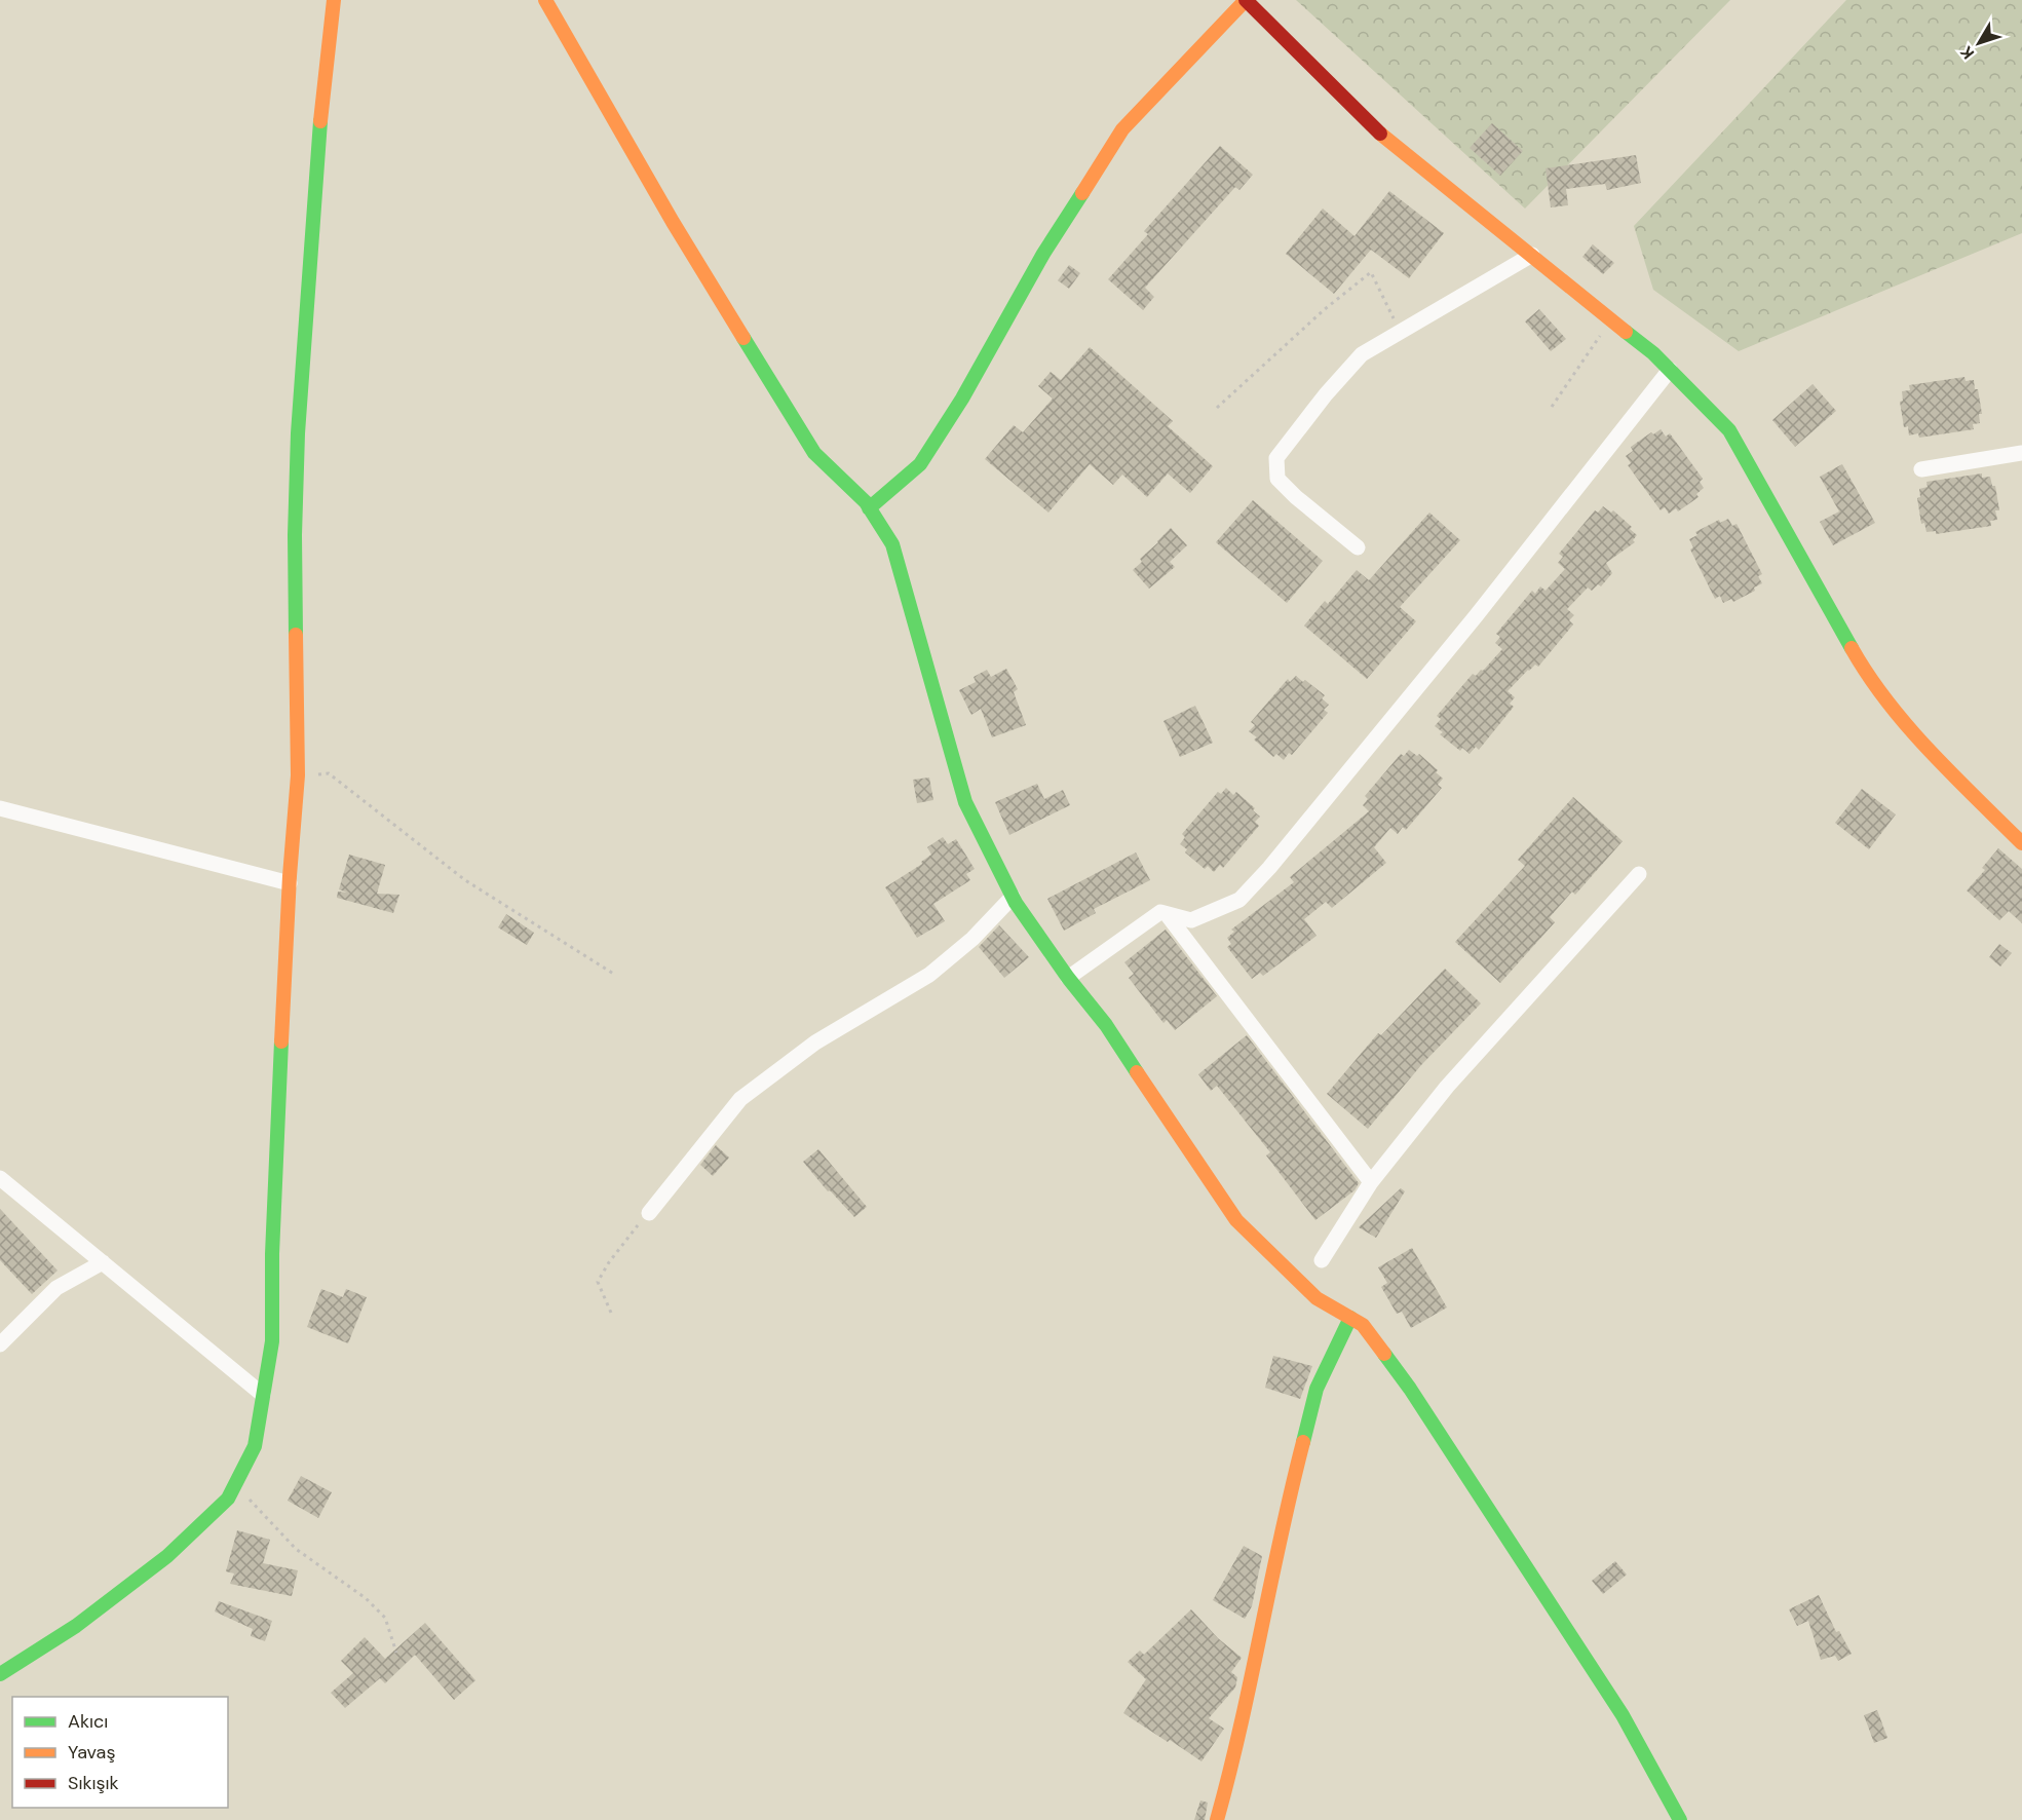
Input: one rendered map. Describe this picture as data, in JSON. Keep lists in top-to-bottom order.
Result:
{
  "legend": ["Akıcı", "Yavaş", "Sıkışık"],
  "north": "bottom left"
}
